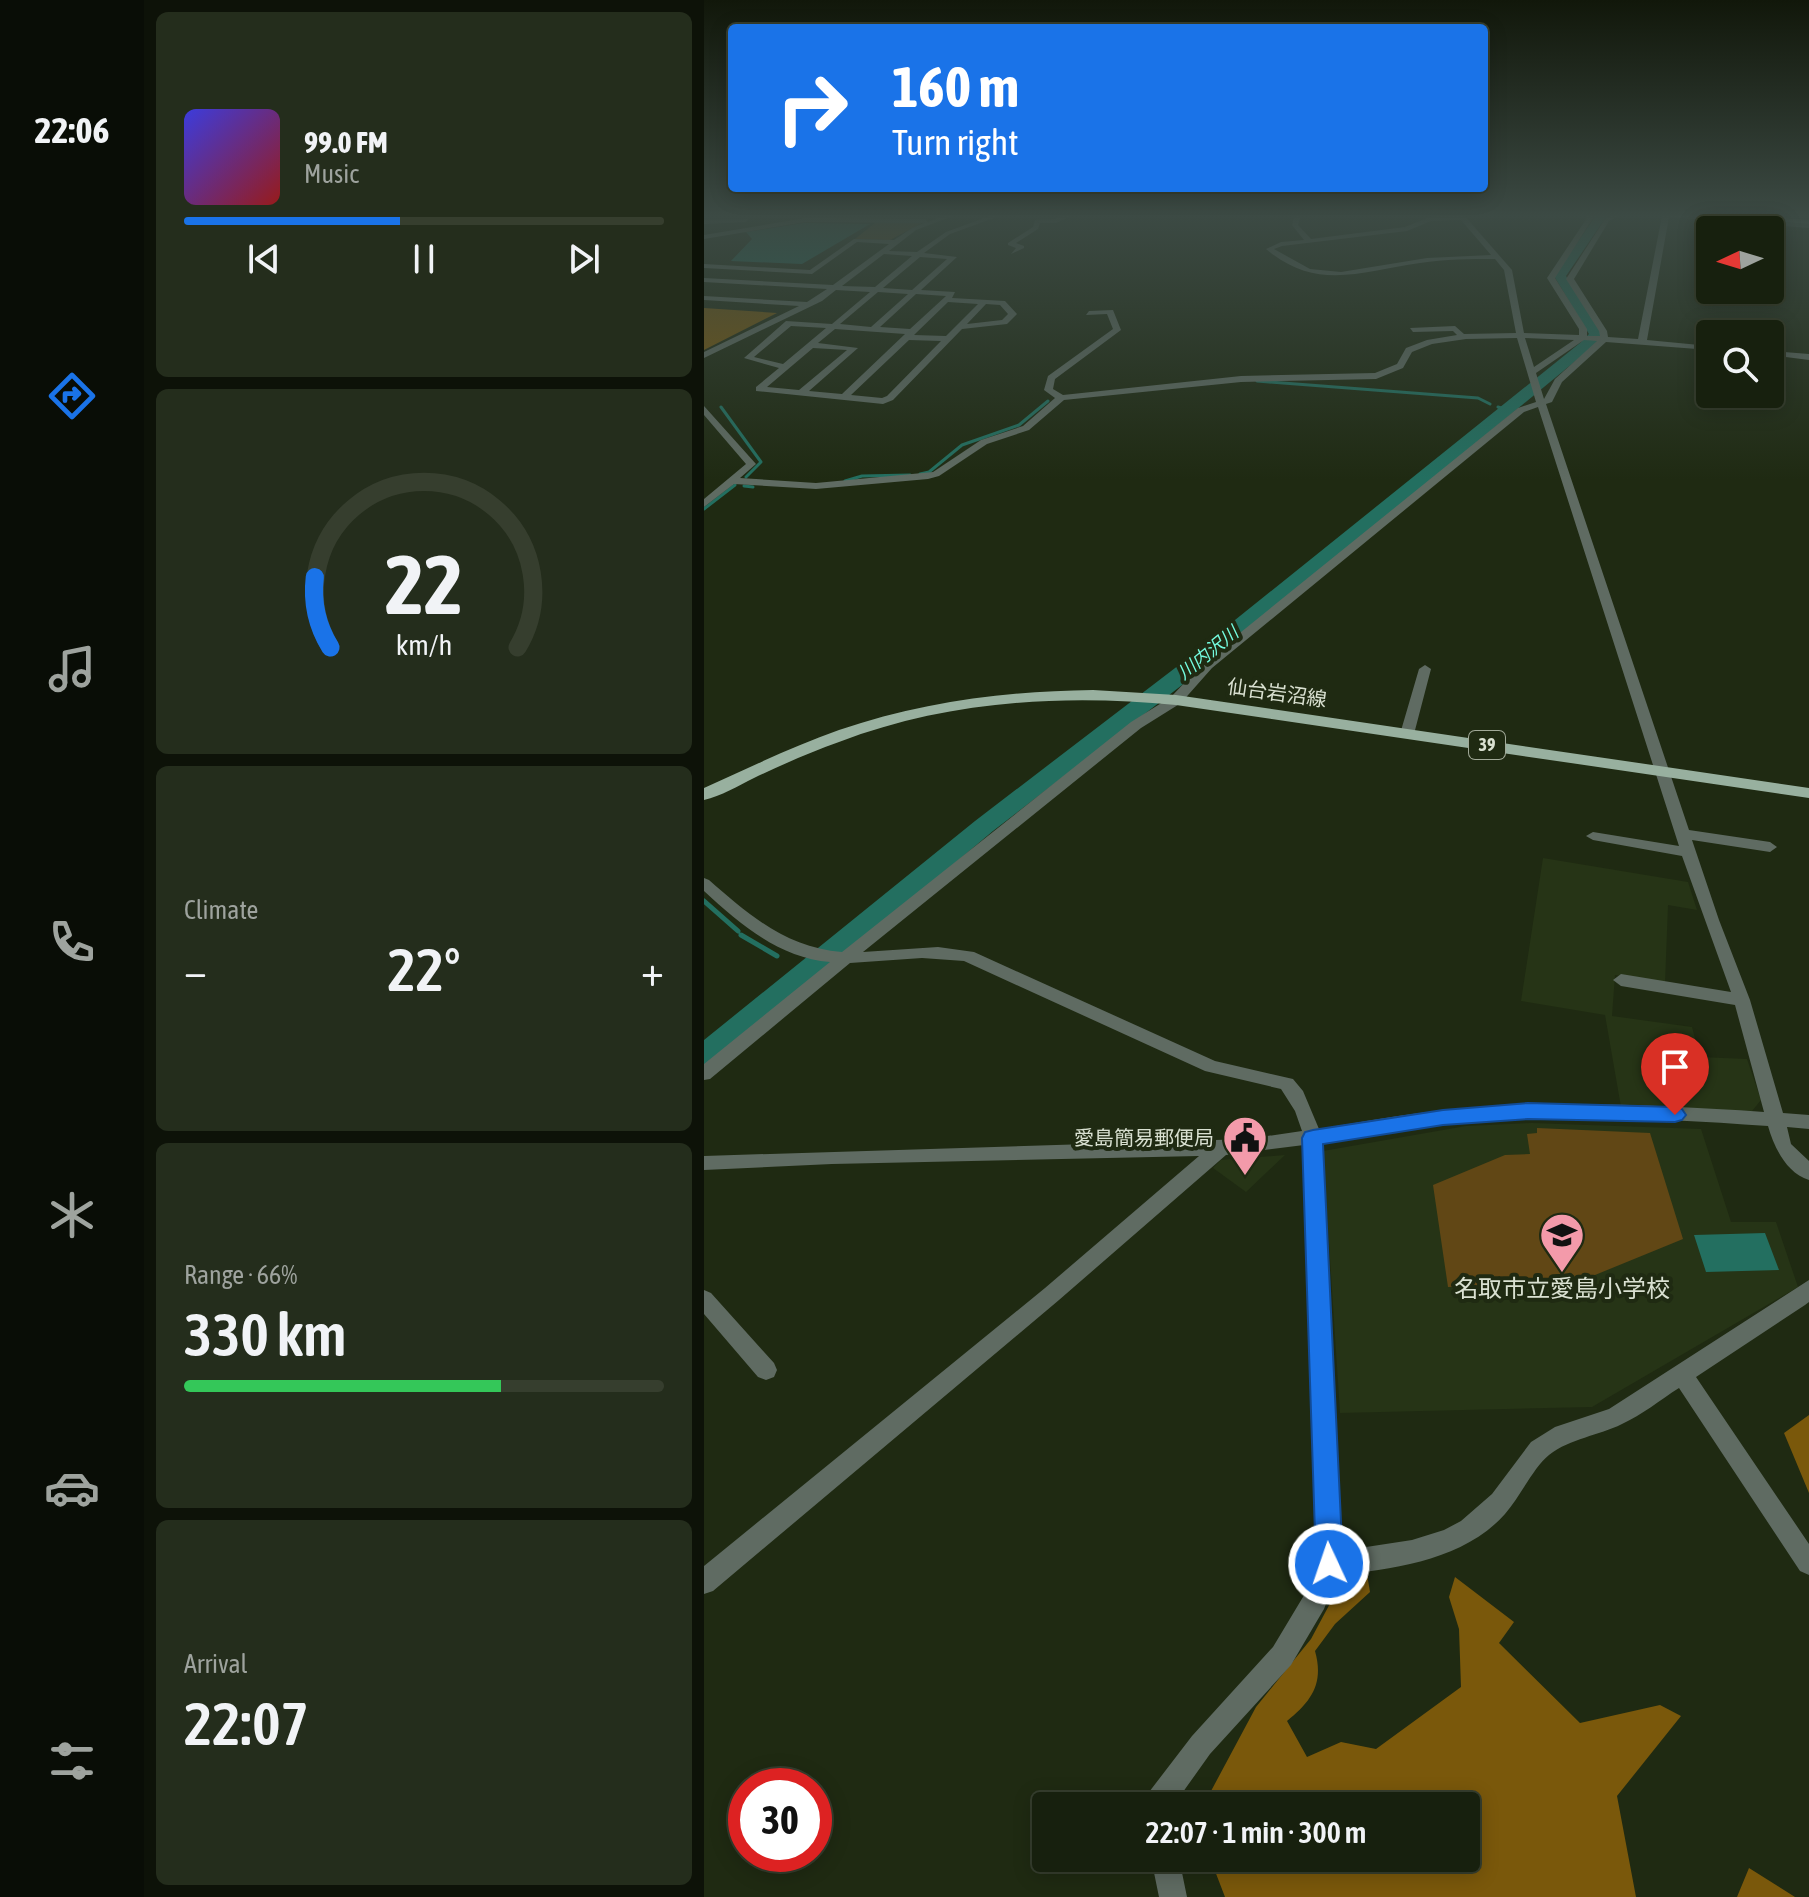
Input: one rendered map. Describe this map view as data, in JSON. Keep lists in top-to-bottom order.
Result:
{
  "streets": {
    "main road": ["仙台岩沼線", "39"]
  },
  "water": ["川内沢川"],
  "places": {
    "public building": ["愛島簡易郵便局"],
    "school or university": ["名取市立愛島小学校"]
  },
  "north": "left",
  "page": {
    "tabs": "22:06",
    "turn": ["160 m", "Turn right"],
    "song": ["99.0 FM", "Music"],
    "tile": [
      "Climate",
      ["Range · 66%", "330 km"],
      ["Arrival", "22:07"]
    ],
    "heat": ["−", "22°", "+"],
    "limit": "30",
    "trip": "22:07 · 1 min · 300 m",
    "gauge": ["22", "km/h"]
  }
}
